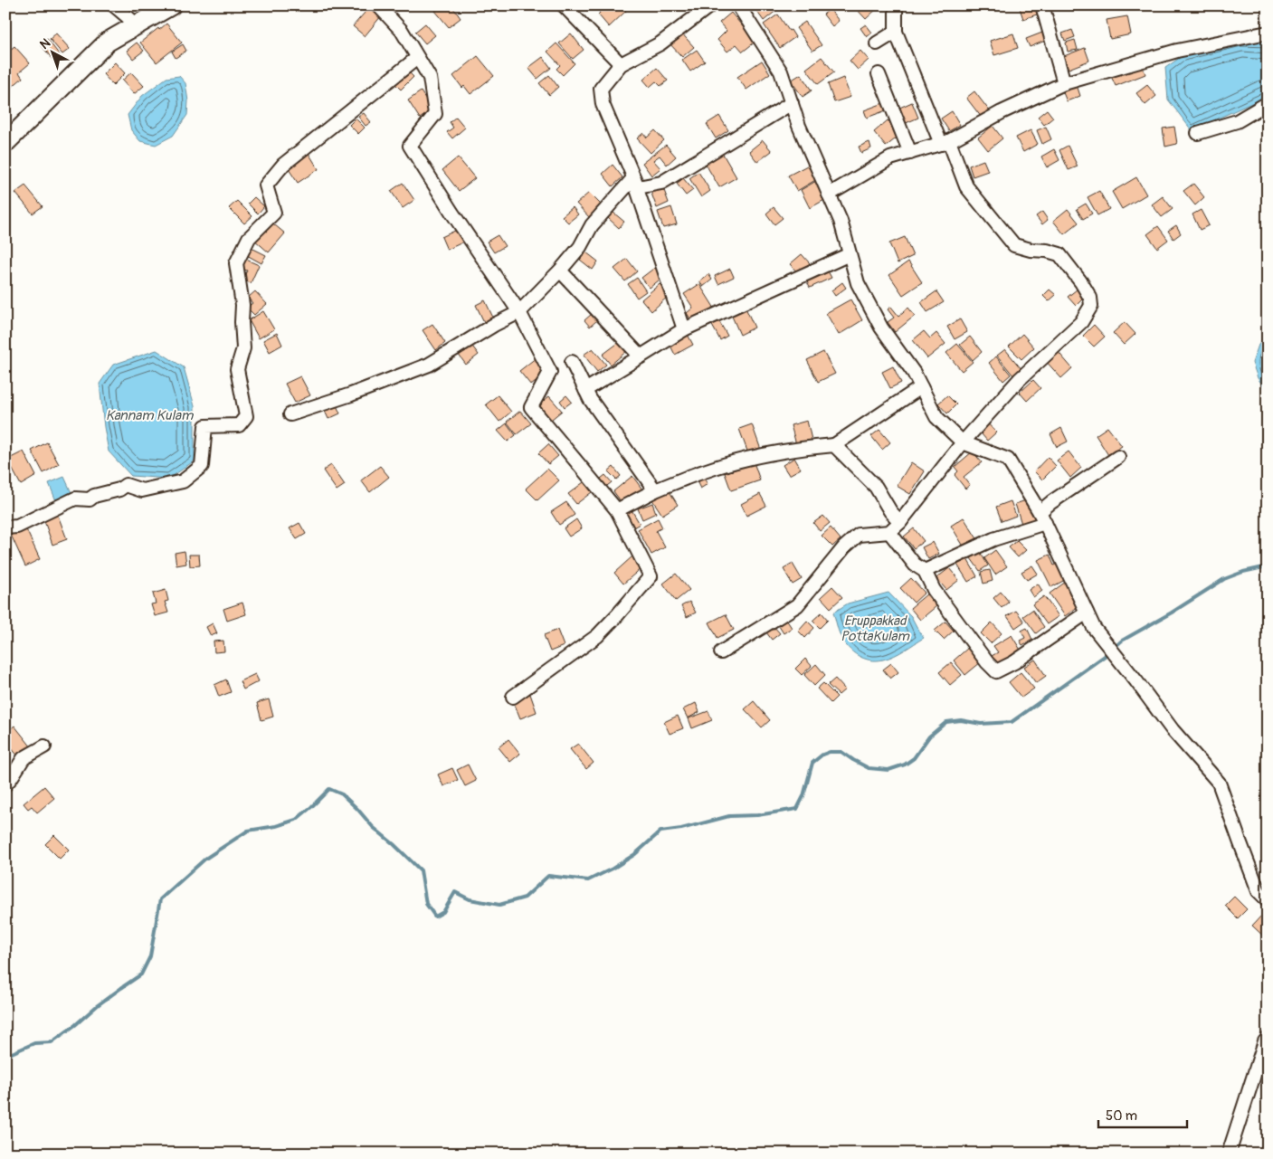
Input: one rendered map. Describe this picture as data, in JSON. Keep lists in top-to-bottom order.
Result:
{
  "water": ["Kannam Kulam", "Eruppakkad PottaKulam"],
  "scale_bar": "50 m",
  "north": "top left"
}
